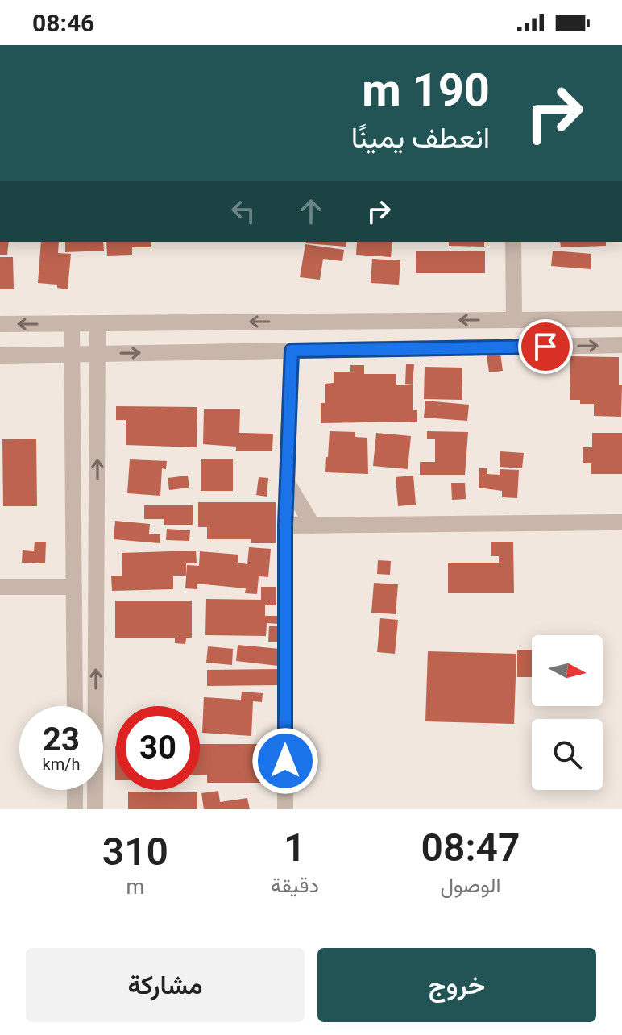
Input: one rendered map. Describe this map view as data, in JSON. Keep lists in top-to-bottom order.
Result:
{
  "north": "right",
  "page": {
    "status": "08:46",
    "turn": ["190 m", "انعطف يمينًا"],
    "speed": "23 km/h",
    "limit": "30",
    "eta": [
      "08:47",
      "الوصول",
      "1",
      "دقيقة",
      "310",
      "m"
    ],
    "buttons": ["خروج", "مشاركة"]
  }
}
